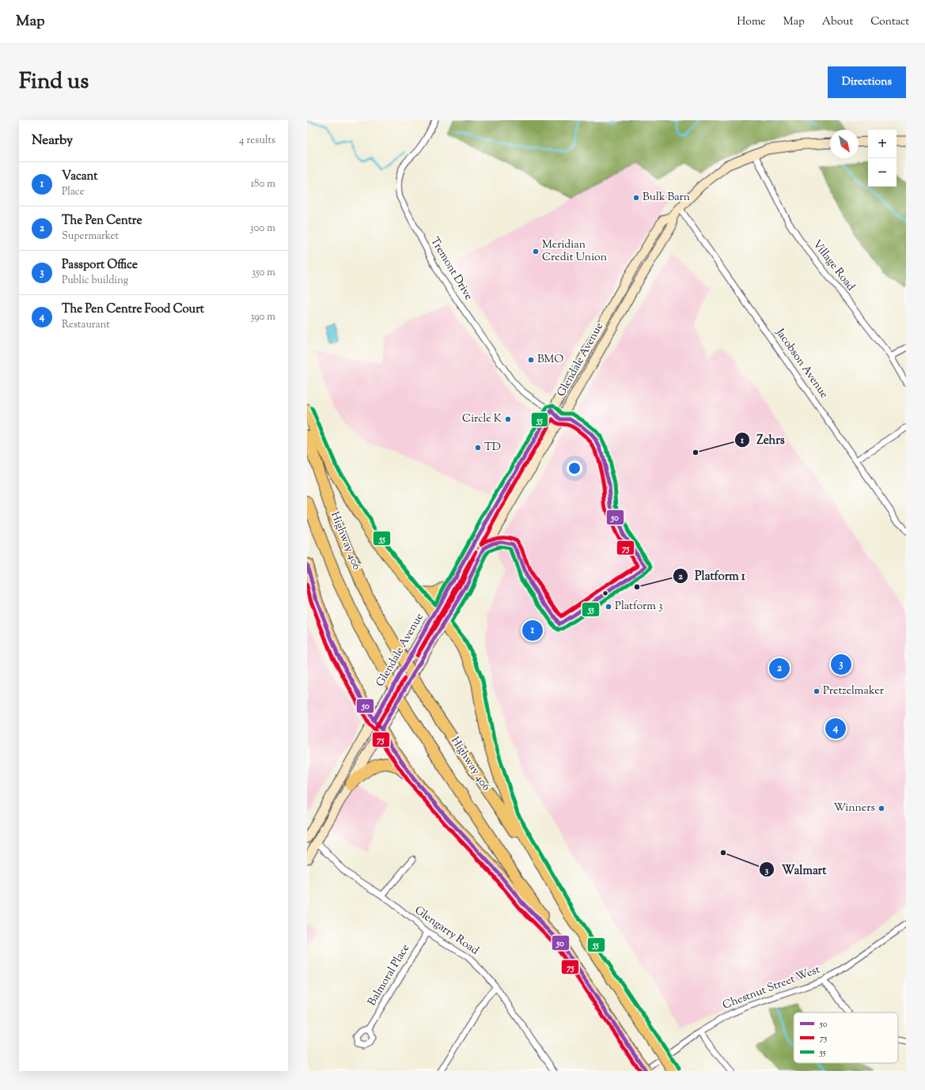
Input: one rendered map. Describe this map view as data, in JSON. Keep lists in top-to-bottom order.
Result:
{
  "streets": {
    "highway": ["Highway 406"],
    "main road": ["Glendale Avenue"],
    "street": [
      "Village Road",
      "Tremont Drive",
      "Jacobson Avenue",
      "Glengarry Road",
      "Balmoral Place",
      "Chestnut Street West"
    ]
  },
  "crossings": [
    ["Village Road", "Glendale Avenue"],
    ["Tremont Drive", "Glendale Avenue"],
    ["Glendale Avenue", "Jacobson Avenue"],
    ["Glendale Avenue", "Glengarry Road"],
    ["Highway 406", "Chestnut Street West"],
    ["Glengarry Road", "Balmoral Place"]
  ],
  "places": [
    "Bulk Barn",
    "Meridian Credit Union",
    "BMO",
    "Circle K",
    "TD",
    "Zehrs",
    "Platform 1",
    "Platform 3",
    "Pretzelmaker",
    "Winners",
    "Walmart"
  ],
  "lines": ["transit line 55", "transit line 50", "transit line 75"],
  "legend": ["50", "75", "55"],
  "north": "bottom right",
  "page": {
    "header": "Map",
    "nav": [
      "Home",
      "Map",
      "About",
      "Contact"
    ],
    "title": "Find us",
    "buttons": "Directions",
    "heading": ["Nearby", "4 results"],
    "map_buttons": ["+", "−"],
    "list": [
      {
        "mark": "1",
        "name": "Vacant",
        "note": "Place",
        "value": "180 m"
      },
      {
        "mark": "2",
        "name": "The Pen Centre",
        "note": "Supermarket",
        "value": "300 m"
      },
      {
        "mark": "3",
        "name": "Passport Office",
        "note": "Public building",
        "value": "350 m"
      },
      {
        "mark": "4",
        "name": "The Pen Centre Food Court",
        "note": "Restaurant",
        "value": "390 m"
      }
    ],
    "pins": [
      "1",
      "3",
      "2",
      "4"
    ]
  }
}
